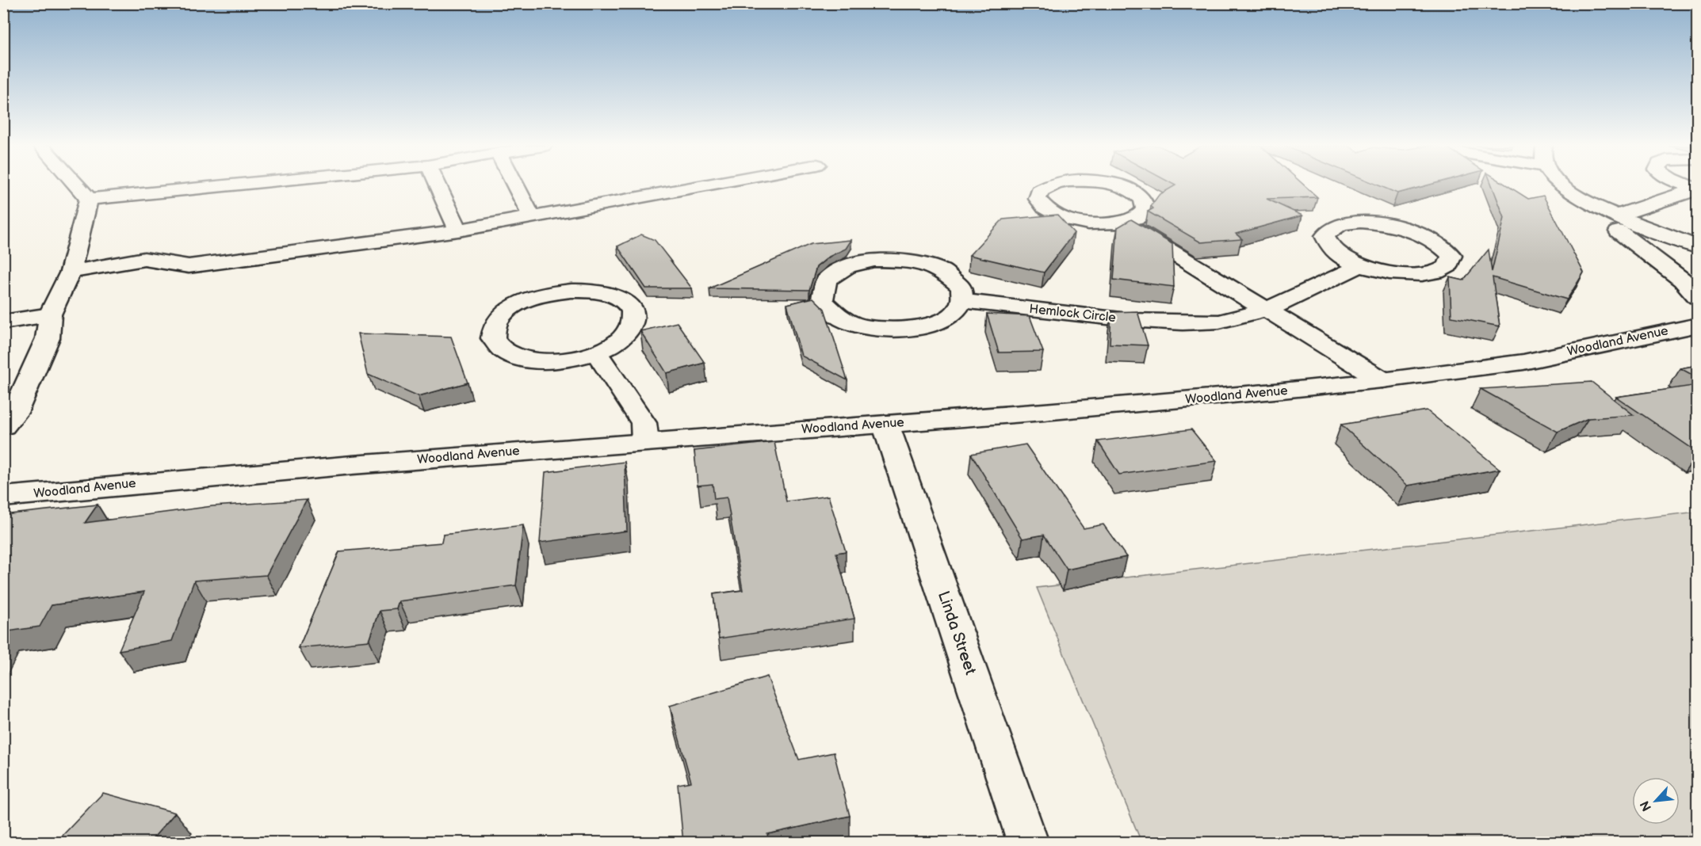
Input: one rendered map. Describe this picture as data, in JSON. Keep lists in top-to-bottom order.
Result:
{
  "streets": {
    "street": ["Hemlock Circle", "Woodland Avenue", "Linda Street"]
  },
  "crossings": [
    ["Woodland Avenue", "Linda Street"]
  ],
  "north": "bottom left"
}
